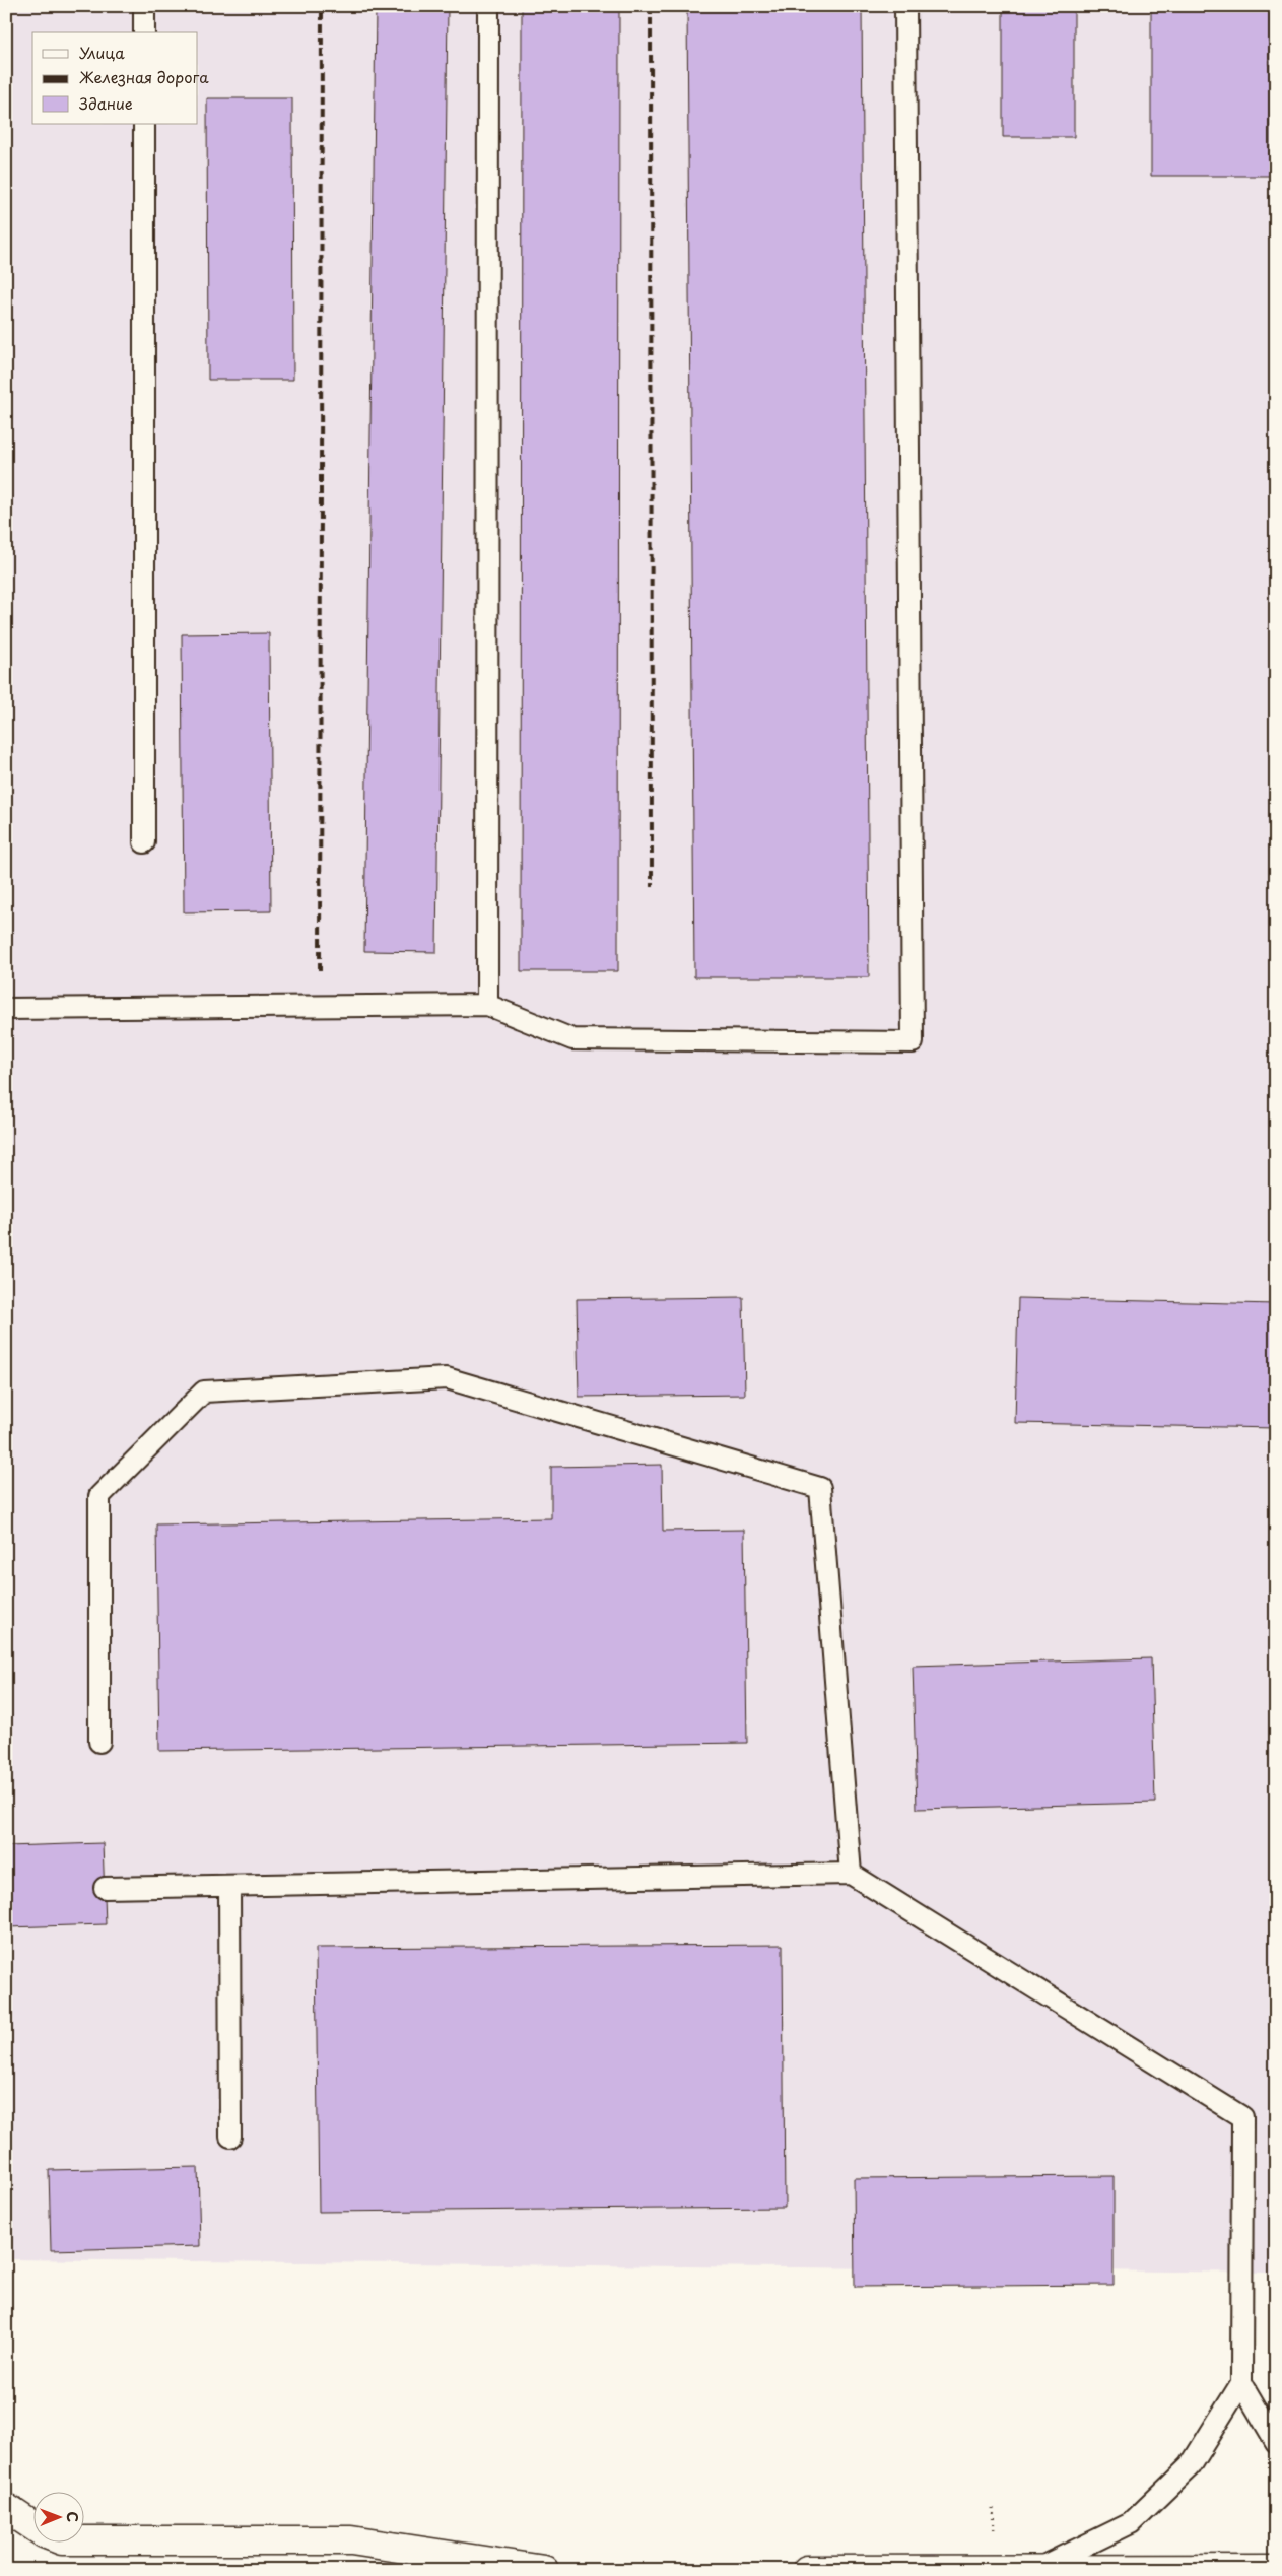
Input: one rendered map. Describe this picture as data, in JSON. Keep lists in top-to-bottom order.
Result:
{
  "legend": ["Улица", "Железная дорога", "Здание"],
  "north": "right"
}
